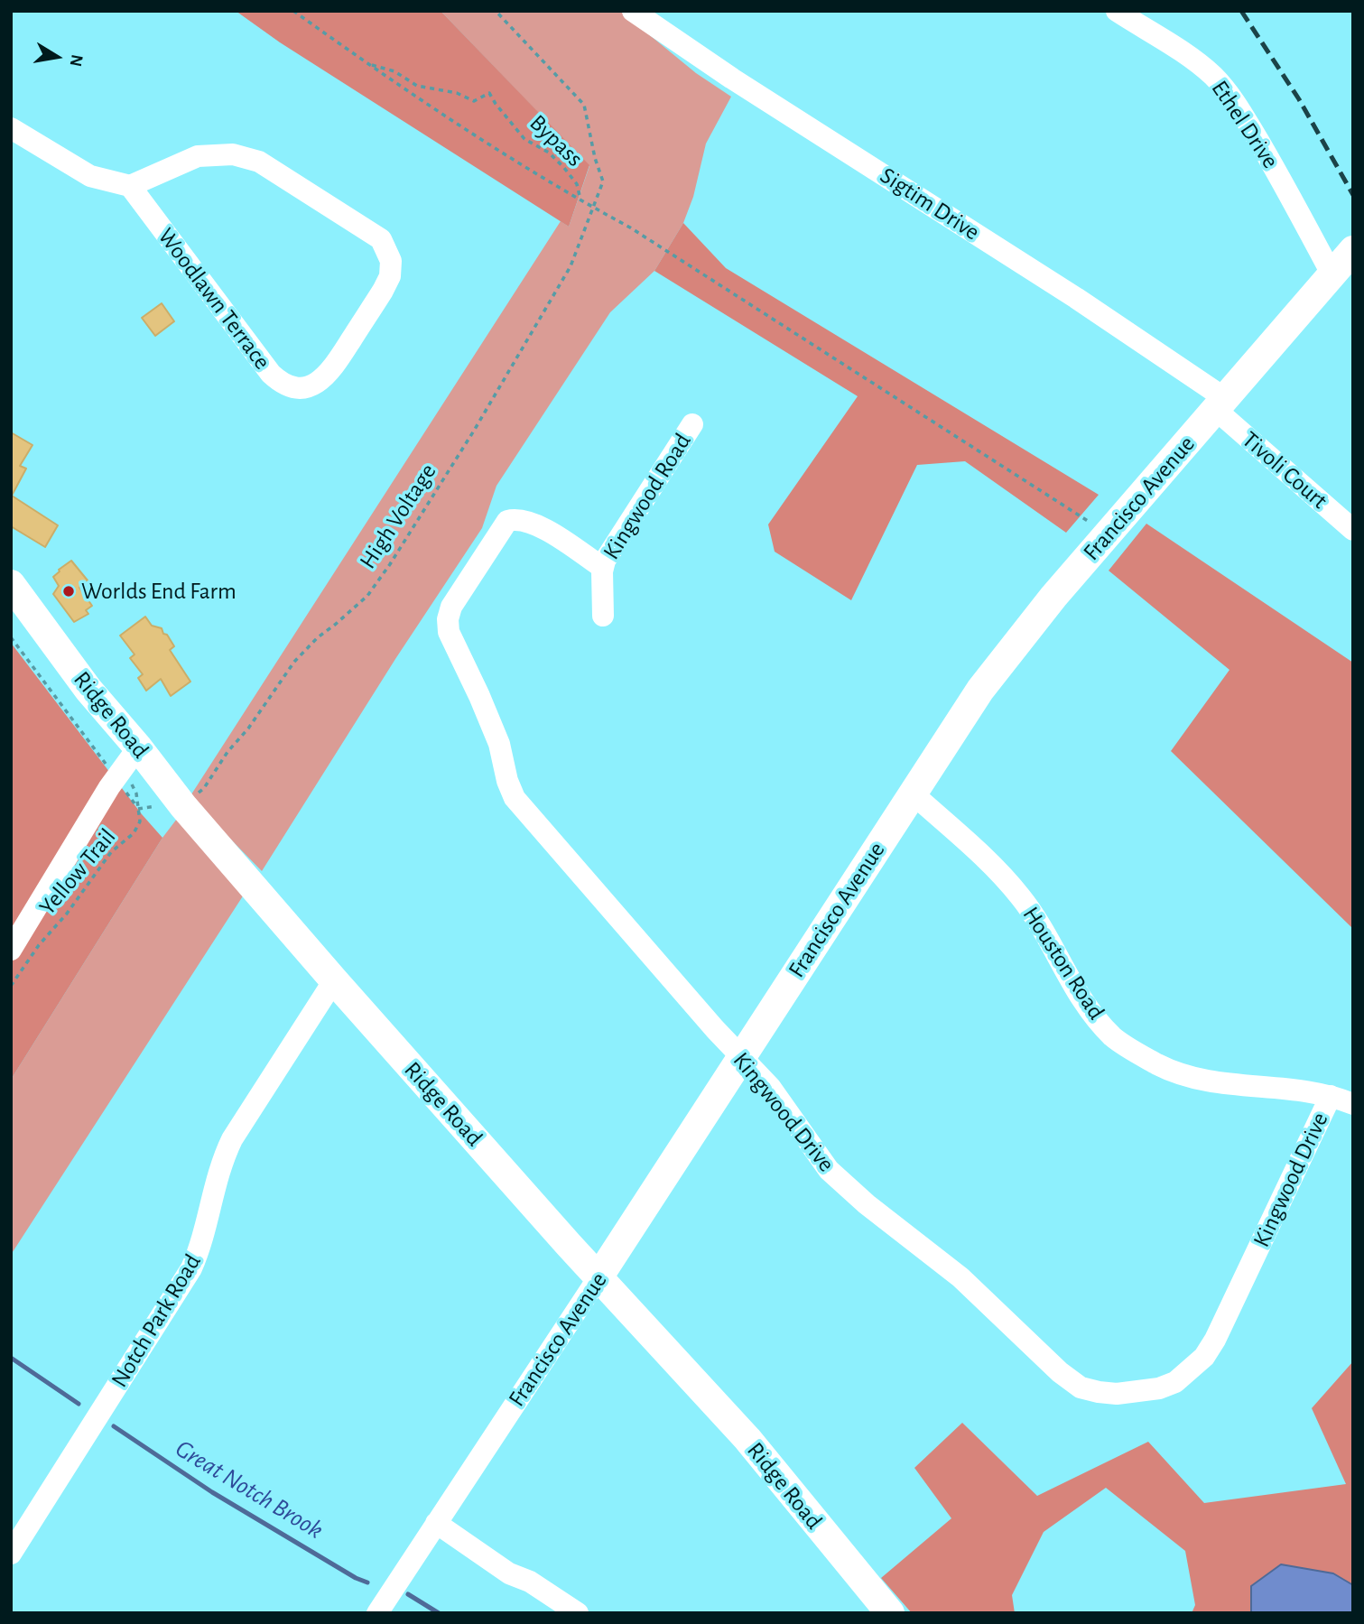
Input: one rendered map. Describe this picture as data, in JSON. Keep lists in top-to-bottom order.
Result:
{
  "streets": {
    "main road": ["Francisco Avenue", "Ridge Road"],
    "street": [
      "Ethel Drive",
      "Sigtim Drive",
      "Woodlawn Terrace",
      "Tivoli Court",
      "Kingwood Road",
      "Houston Road",
      "Kingwood Drive",
      "Notch Park Road"
    ],
    "path": ["Bypass", "High Voltage", "Yellow Trail"]
  },
  "crossings": [
    ["Ethel Drive", "Francisco Avenue"],
    ["Sigtim Drive", "Tivoli Court"],
    ["Sigtim Drive", "Francisco Avenue"],
    ["Tivoli Court", "Francisco Avenue"],
    ["Kingwood Road", "Kingwood Drive"],
    ["Francisco Avenue", "Ridge Road"],
    ["Francisco Avenue", "Houston Road"],
    ["Francisco Avenue", "Kingwood Drive"],
    ["High Voltage", "Ridge Road"],
    ["Ridge Road", "Notch Park Road"],
    ["Houston Road", "Kingwood Drive"]
  ],
  "water": ["Great Notch Brook"],
  "places": ["Worlds End Farm"],
  "north": "right"
}
